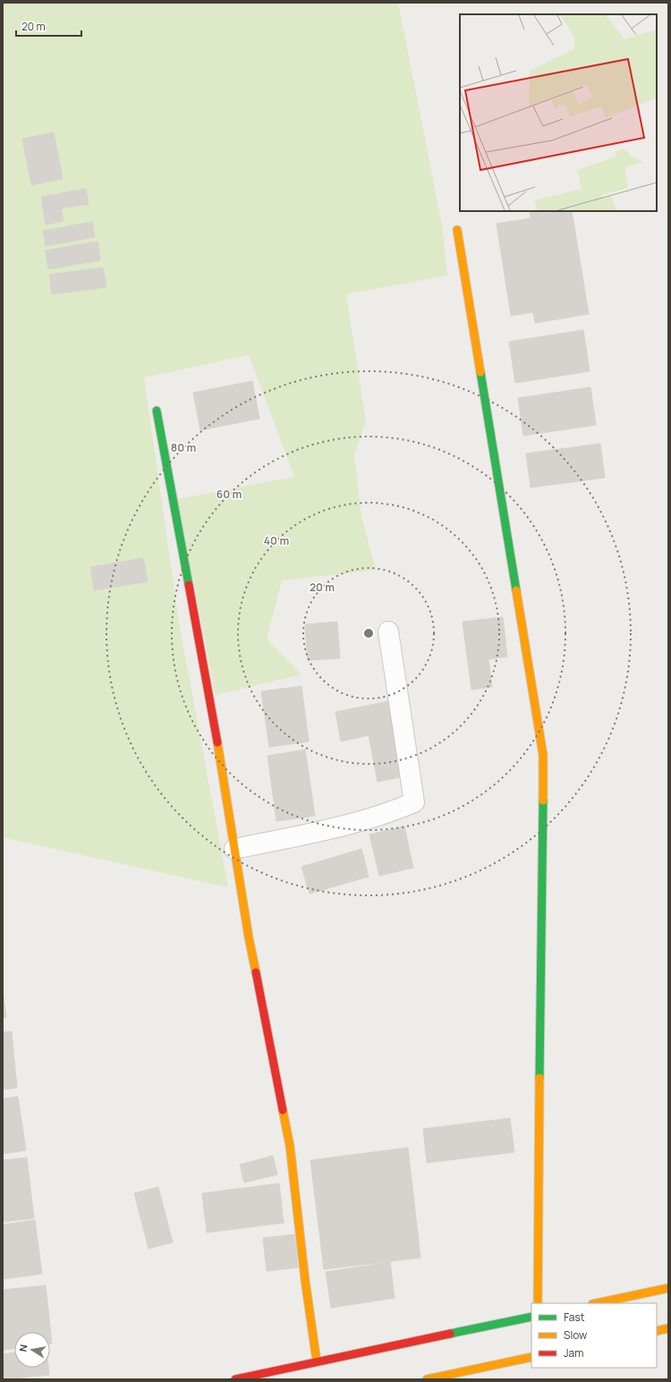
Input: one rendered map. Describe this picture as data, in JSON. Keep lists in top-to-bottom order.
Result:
{
  "legend": ["Fast", "Slow", "Jam"],
  "scale_bar": "20 m",
  "north": "left",
  "rings": [
    "80 m",
    "60 m",
    "40 m",
    "20 m"
  ]
}
